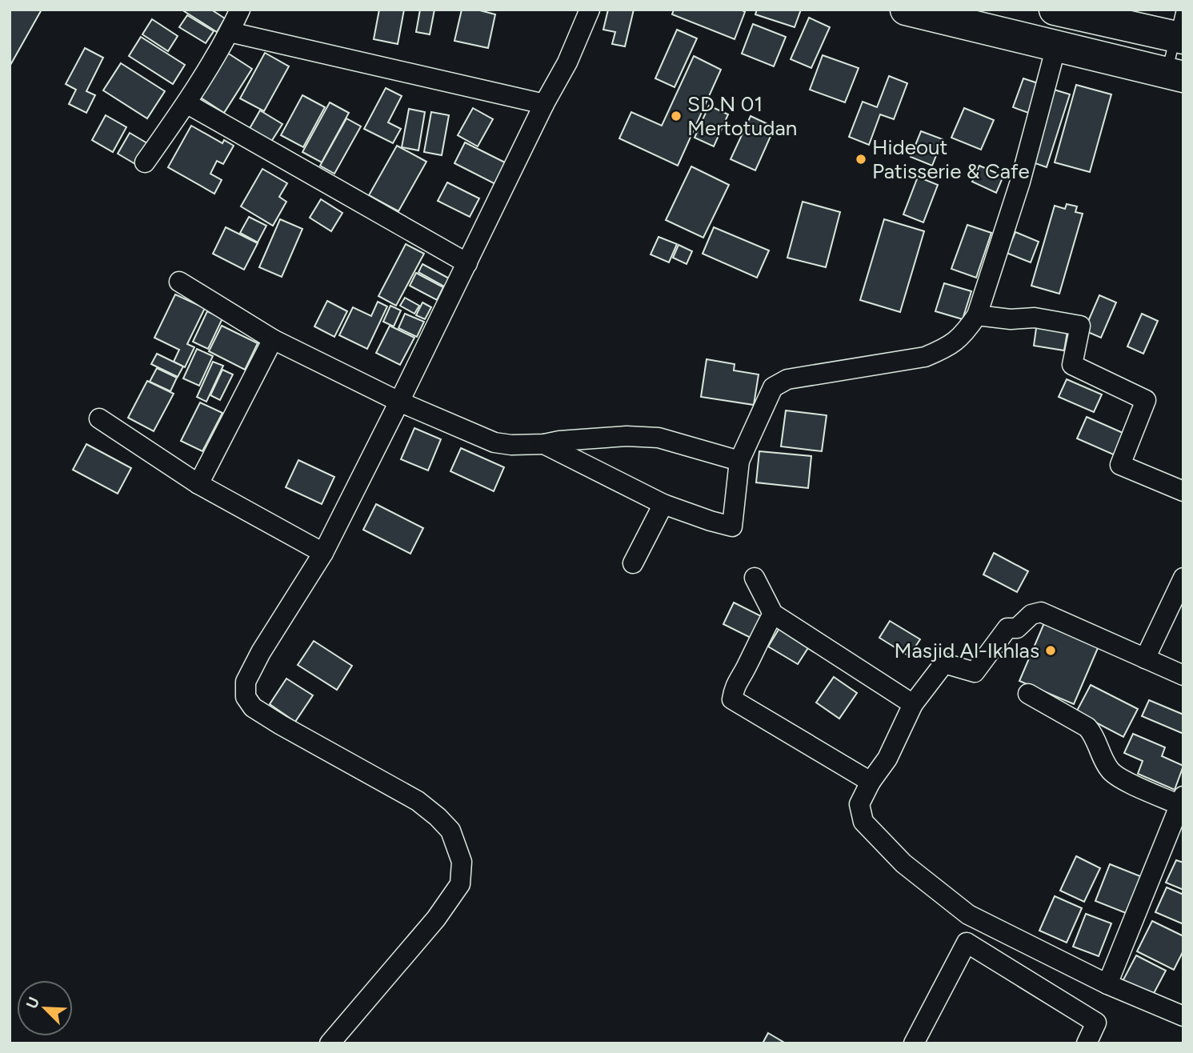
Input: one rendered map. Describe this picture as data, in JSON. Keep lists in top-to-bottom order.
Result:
{
  "places": ["SD N 01 Mertotudan", "Hideout Patisserie & Cafe", "Masjid Al-Ikhlas"],
  "north": "top left"
}
